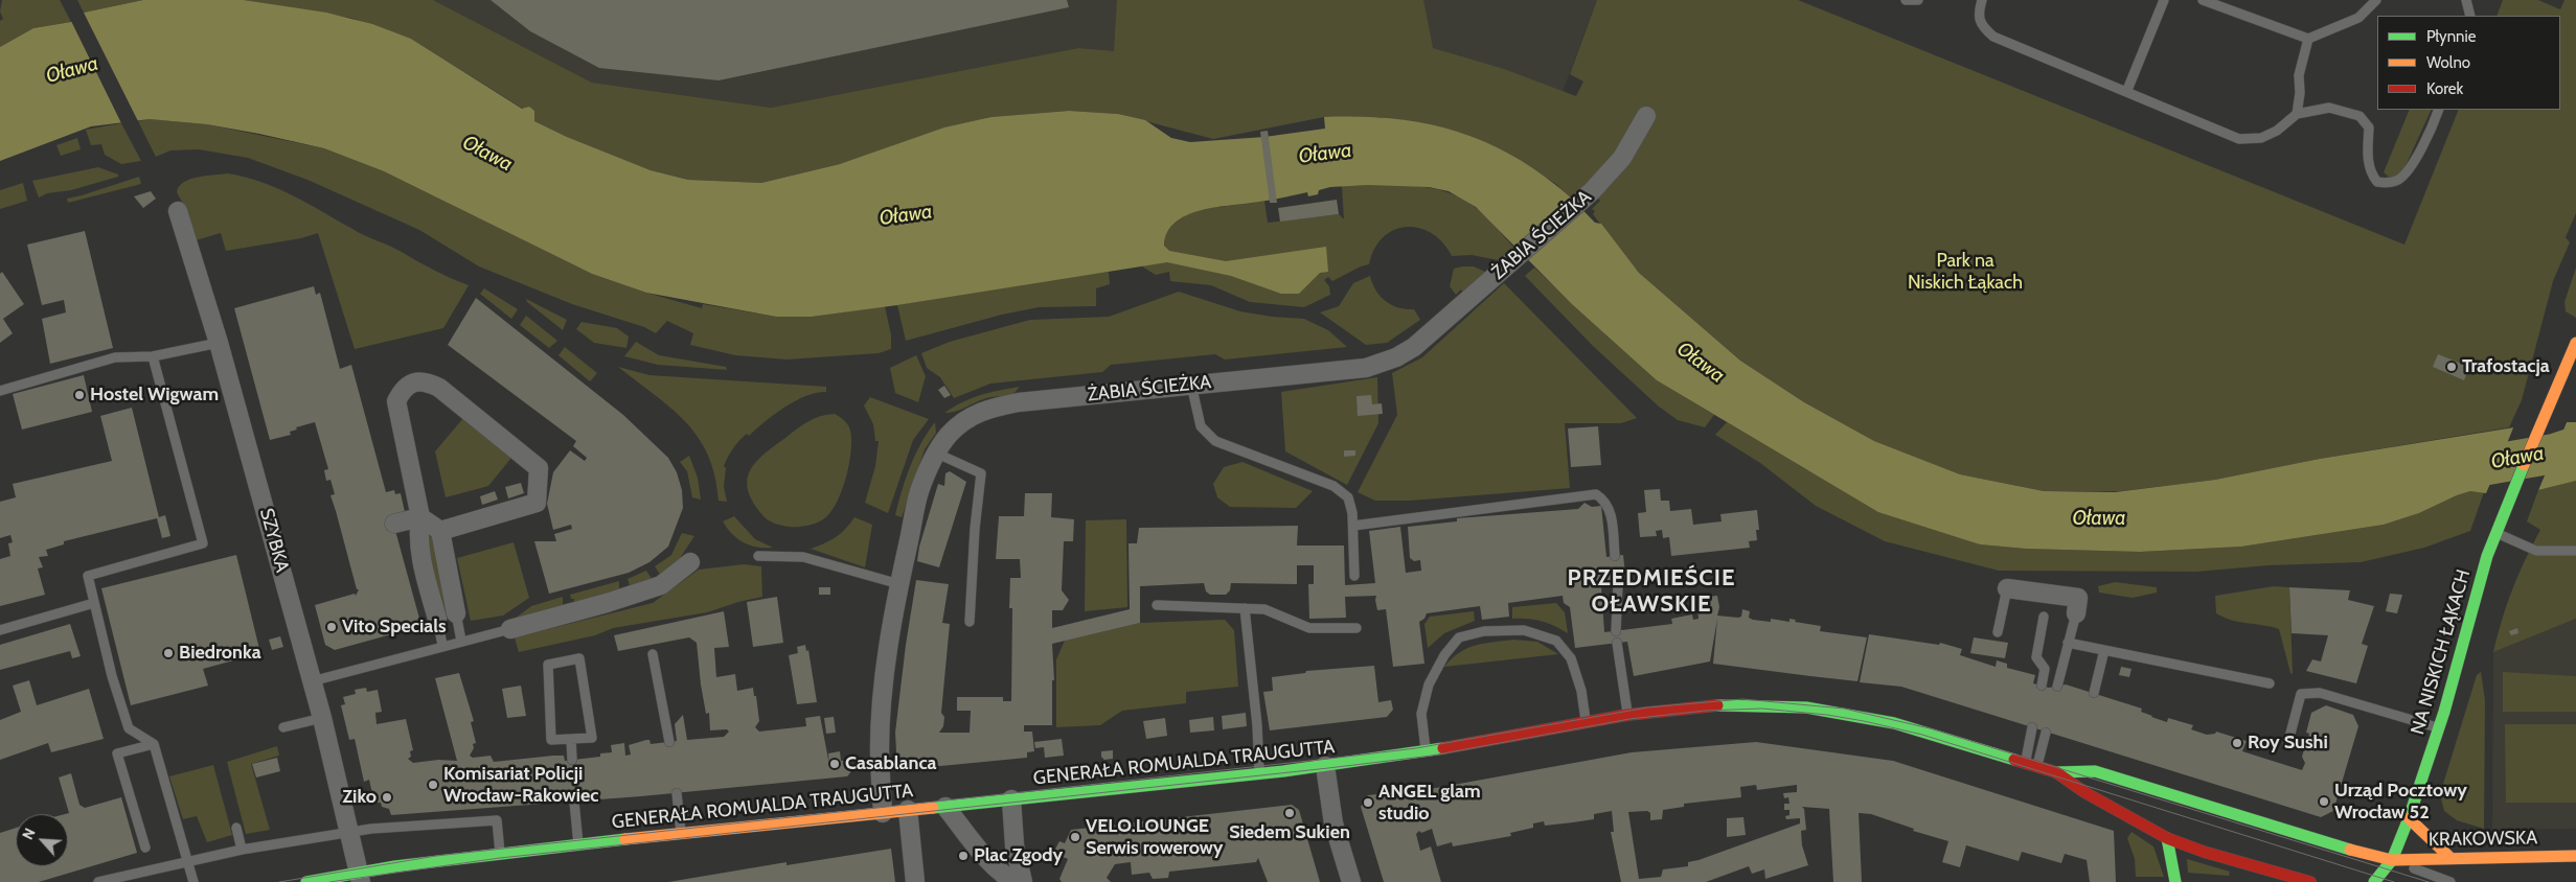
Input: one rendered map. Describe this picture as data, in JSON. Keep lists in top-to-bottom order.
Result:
{
  "streets": {
    "main road": ["NA NISKICH ŁĄKACH", "GENERAŁA ROMUALDA TRAUGUTTA", "KRAKOWSKA"],
    "street": ["ŻABIA ŚCIEŻKA", "SZYBKA"]
  },
  "crossings": [
    ["ŻABIA ŚCIEŻKA", "GENERAŁA ROMUALDA TRAUGUTTA"],
    ["SZYBKA", "GENERAŁA ROMUALDA TRAUGUTTA"],
    ["NA NISKICH ŁĄKACH", "GENERAŁA ROMUALDA TRAUGUTTA"],
    ["NA NISKICH ŁĄKACH", "KRAKOWSKA"],
    ["GENERAŁA ROMUALDA TRAUGUTTA", "KRAKOWSKA"]
  ],
  "districts": ["PRZEDMIEŚCIE OŁAWSKIE"],
  "water": ["Oława"],
  "parks": ["Park na Niskich Łąkach"],
  "places": [
    "Trafostacja",
    "Hostel Wigwam",
    "Vito Specials",
    "Biedronka",
    "Roy Sushi",
    "Casablanca",
    "Komisariat Policji Wrocław-Rakowiec",
    "Ziko",
    "Urząd Pocztowy Wrocław 52",
    "ANGEL glam studio",
    "Siedem Sukien",
    "VELO.LOUNGE Serwis rowerowy",
    "Plac Zgody"
  ],
  "legend": ["Płynnie", "Wolno", "Korek"],
  "north": "top left"
}
